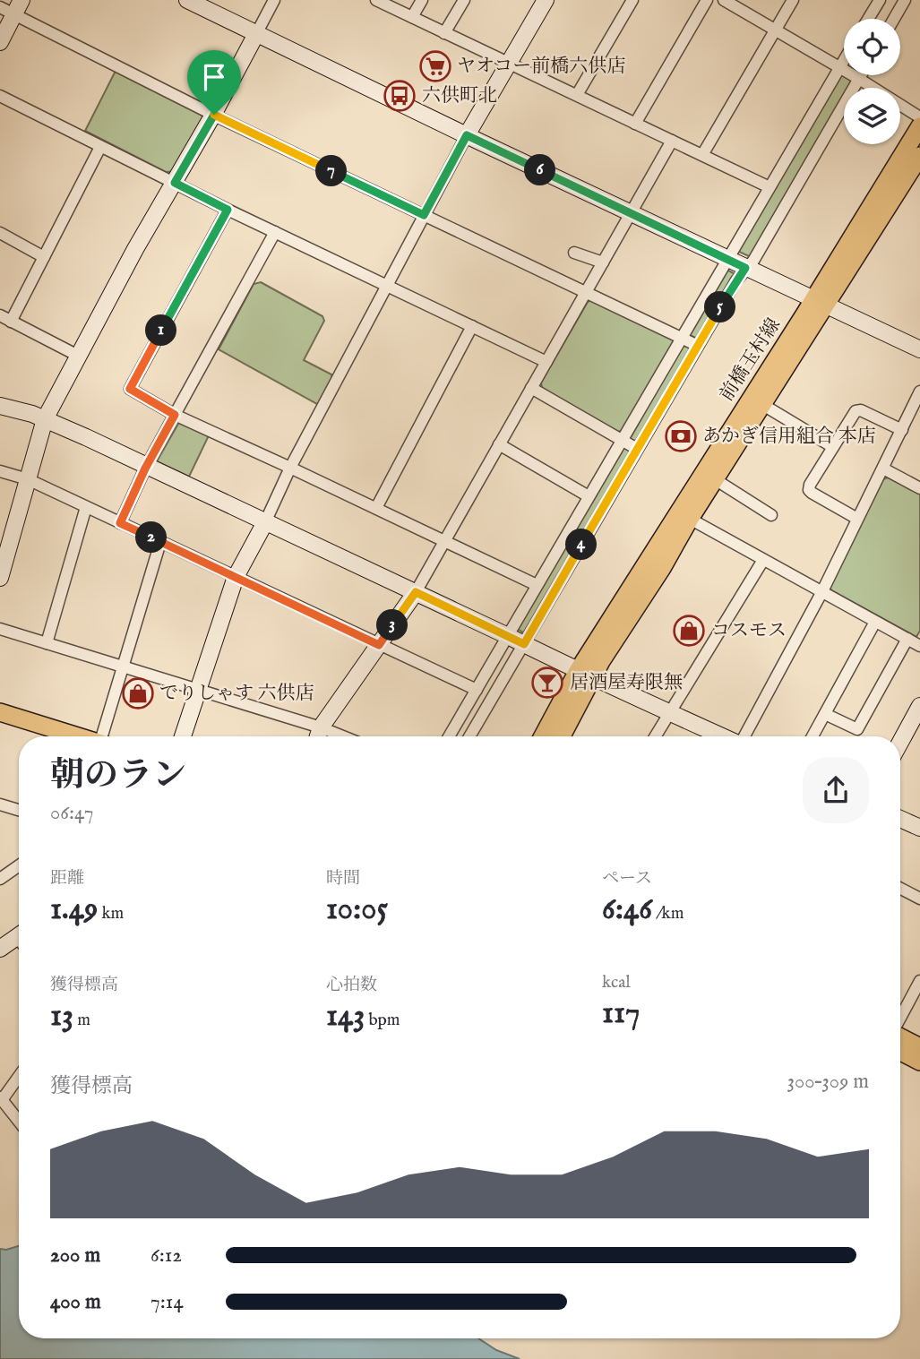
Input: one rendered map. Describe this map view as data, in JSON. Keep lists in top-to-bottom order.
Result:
{
  "streets": {
    "main road": ["前橋玉村線"]
  },
  "places": {
    "supermarket": ["ヤオコー前橋六供店"],
    "bus stop": ["六供町北"],
    "bank": ["あかぎ信用組合 本店"],
    "shop": ["コスモス", "でりしゃす 六供店"],
    "bar": ["居酒屋寿限無"]
  },
  "page": {
    "pins": [
      "6",
      "7",
      "5",
      "1",
      "2",
      "4",
      "3"
    ],
    "heading": ["朝のラン", "06:47"],
    "stats": [
      ["距離", "1.49 km"],
      ["時間", "10:05"],
      ["ペース", "6:46 /km"],
      ["獲得標高", "13 m"],
      ["心拍数", "143 bpm"],
      ["kcal", "117"]
    ],
    "chart": ["獲得標高", "300–309 m"],
    "list": [
      {
        "name": "200 m",
        "note": "6:12"
      },
      {
        "name": "400 m",
        "note": "7:14"
      }
    ]
  }
}
